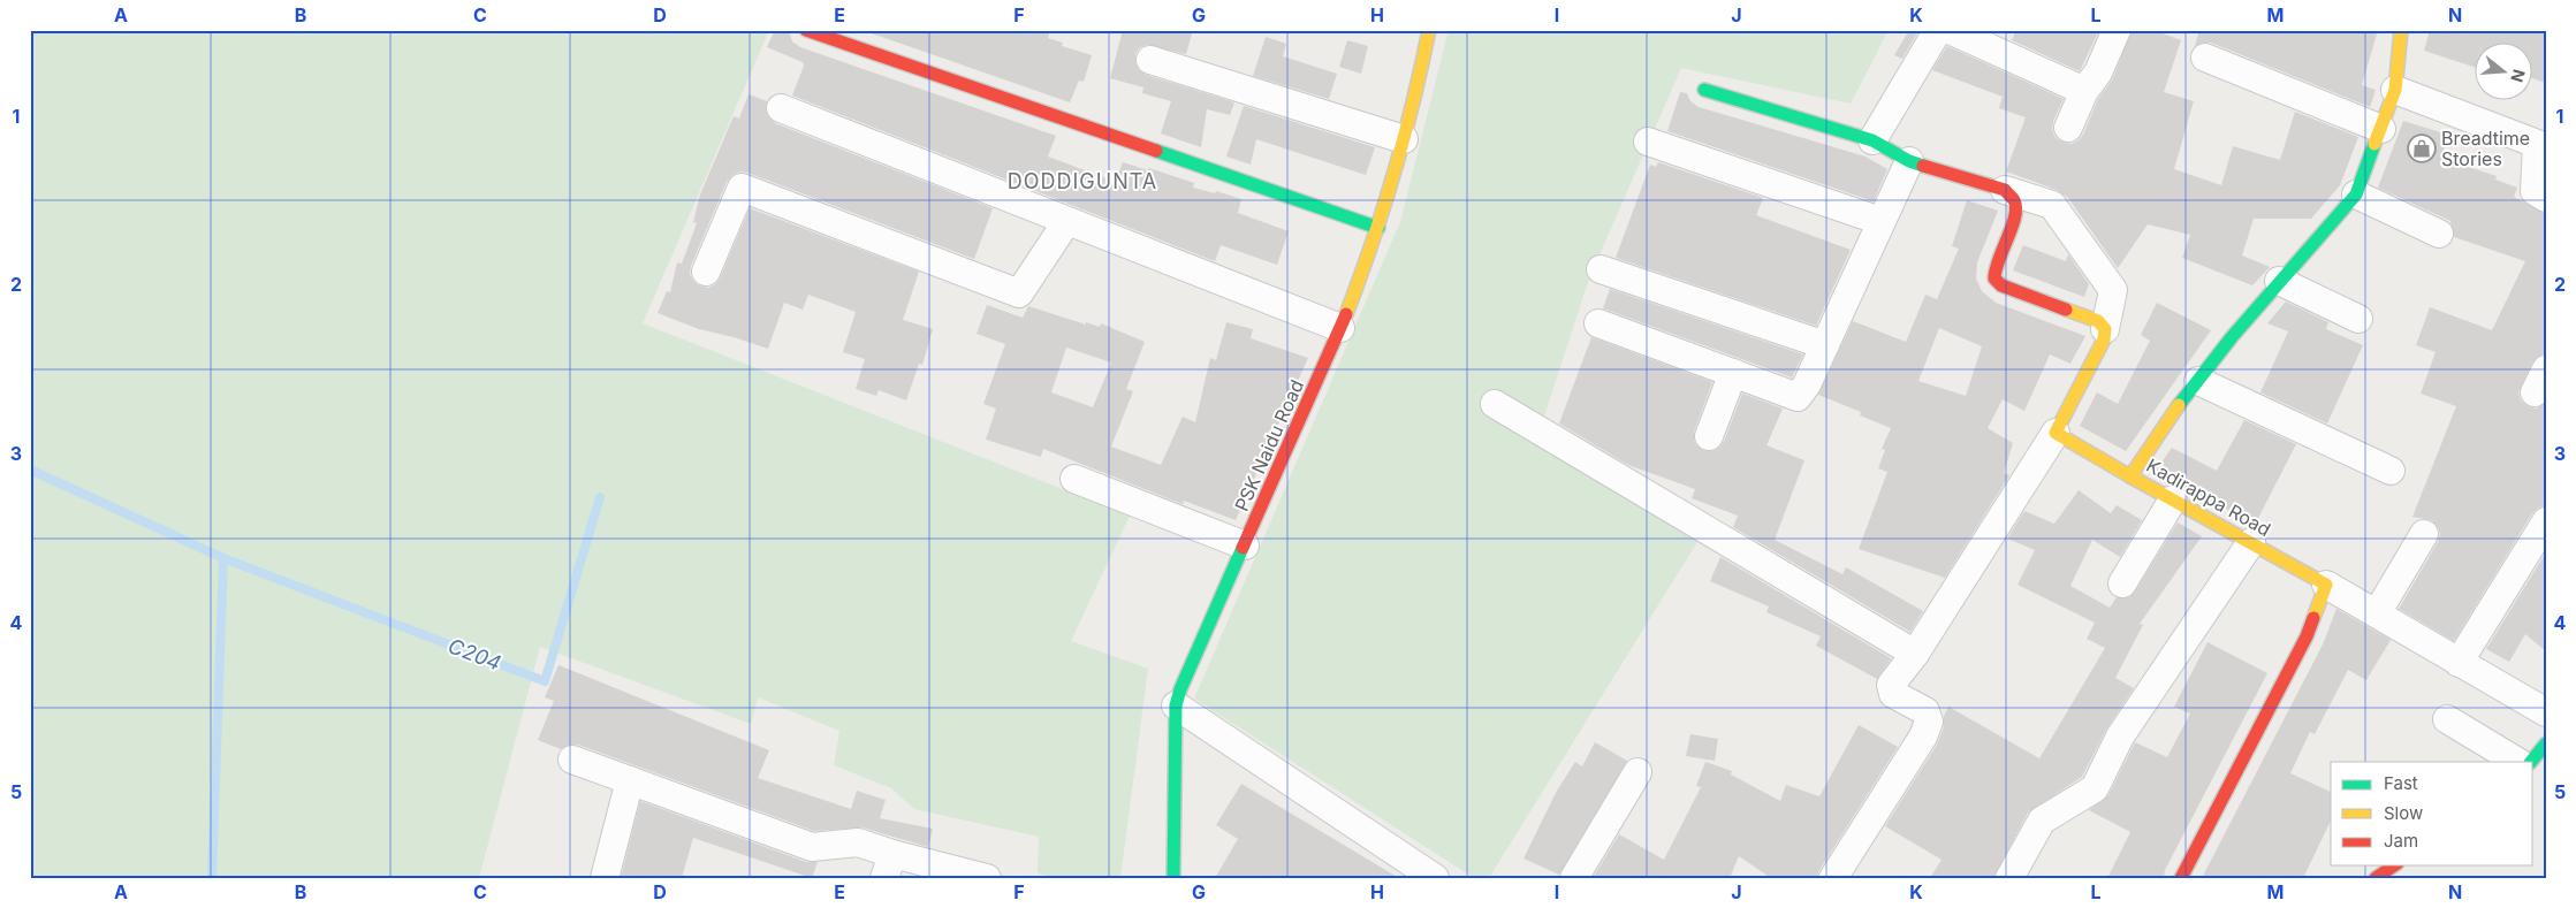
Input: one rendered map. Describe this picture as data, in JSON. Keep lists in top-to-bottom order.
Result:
{
  "streets": {
    "street": ["PSK Naidu Road", "Kadirappa Road"]
  },
  "districts": ["DODDIGUNTA"],
  "water": ["C204"],
  "places": {
    "shop": ["Breadtime Stories"]
  },
  "legend": ["Fast", "Slow", "Jam"],
  "north": "right",
  "grid": {
    "columns": [
      "A",
      "B",
      "C",
      "D",
      "E",
      "F",
      "G",
      "H",
      "I",
      "J",
      "K",
      "L",
      "M",
      "N"
    ],
    "rows": [
      "1",
      "2",
      "3",
      "4",
      "5"
    ]
  }
}
